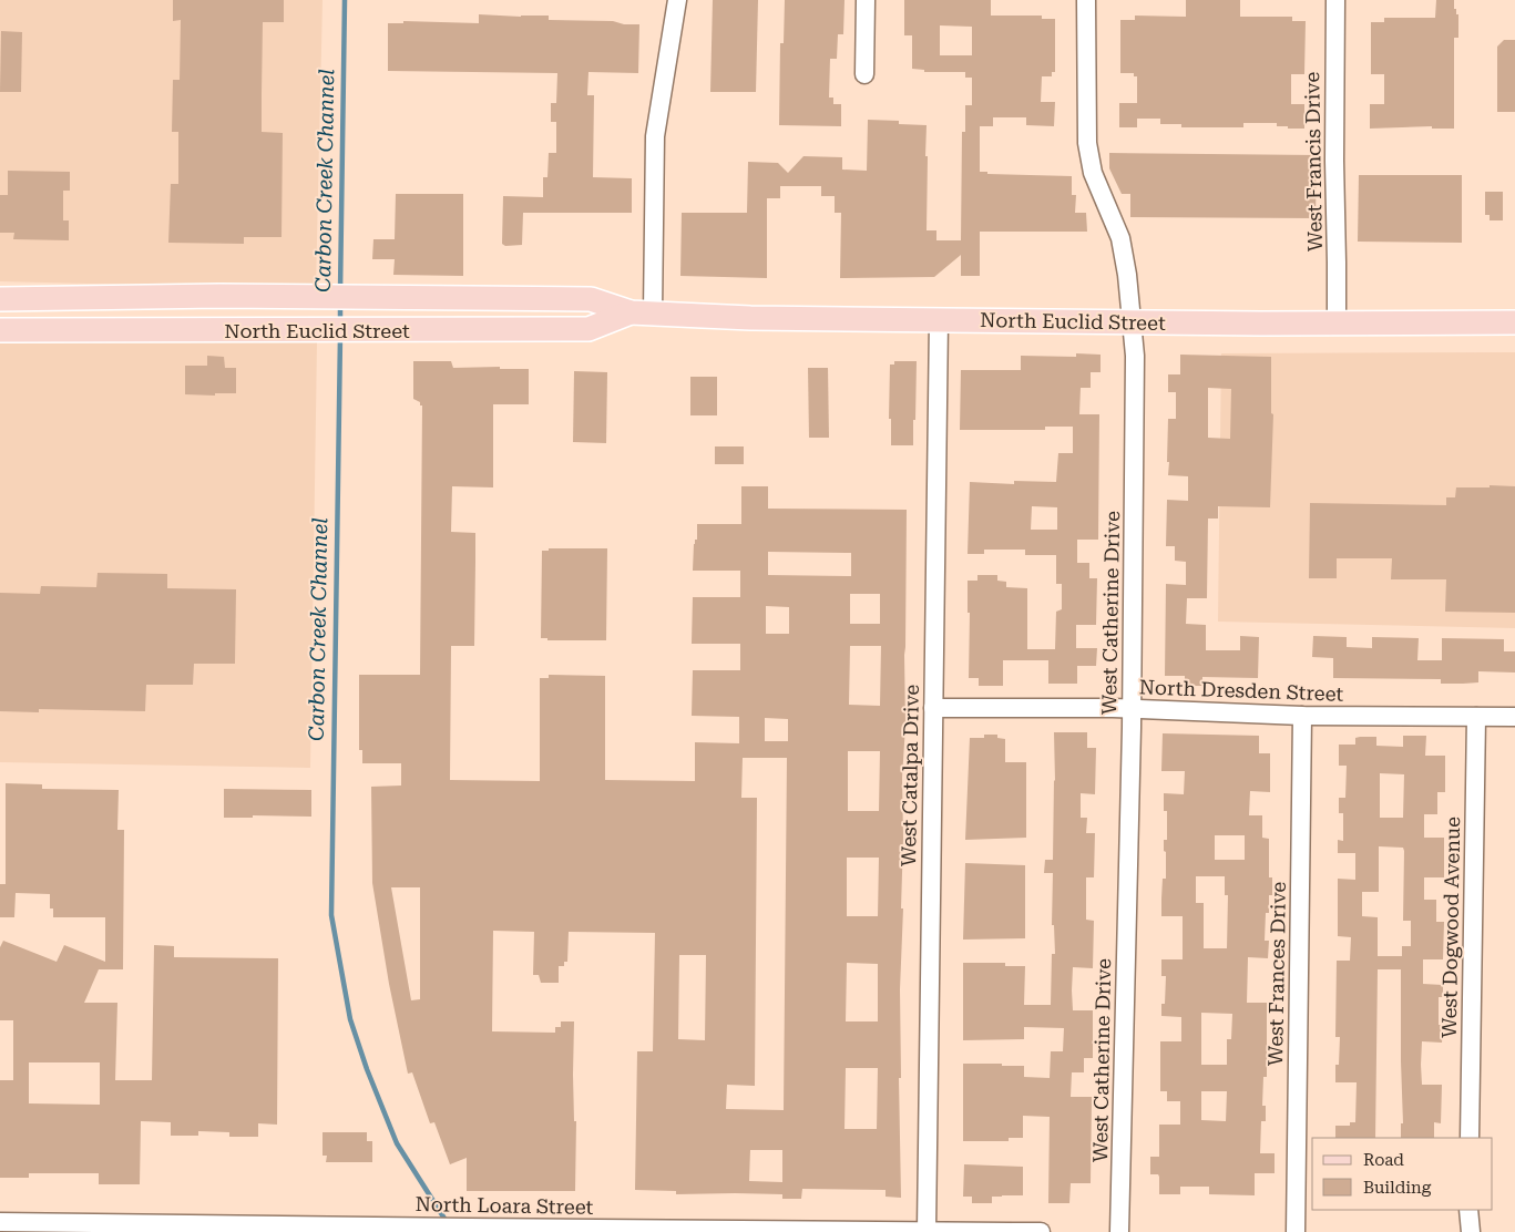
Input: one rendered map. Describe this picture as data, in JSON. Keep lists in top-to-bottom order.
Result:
{
  "streets": {
    "main road": ["North Euclid Street"],
    "street": [
      "West Francis Drive",
      "West Catherine Drive",
      "North Dresden Street",
      "West Catalpa Drive",
      "West Dogwood Avenue",
      "West Frances Drive",
      "North Loara Street"
    ]
  },
  "crossings": [
    ["West Francis Drive", "North Euclid Street"],
    ["North Euclid Street", "West Catherine Drive"],
    ["North Euclid Street", "West Catalpa Drive"],
    ["West Catherine Drive", "North Dresden Street"],
    ["North Dresden Street", "West Catalpa Drive"],
    ["North Dresden Street", "West Dogwood Avenue"],
    ["North Dresden Street", "West Frances Drive"],
    ["West Catalpa Drive", "North Loara Street"]
  ],
  "water": ["Carbon Creek Channel"],
  "legend": ["Road", "Building"]
}
